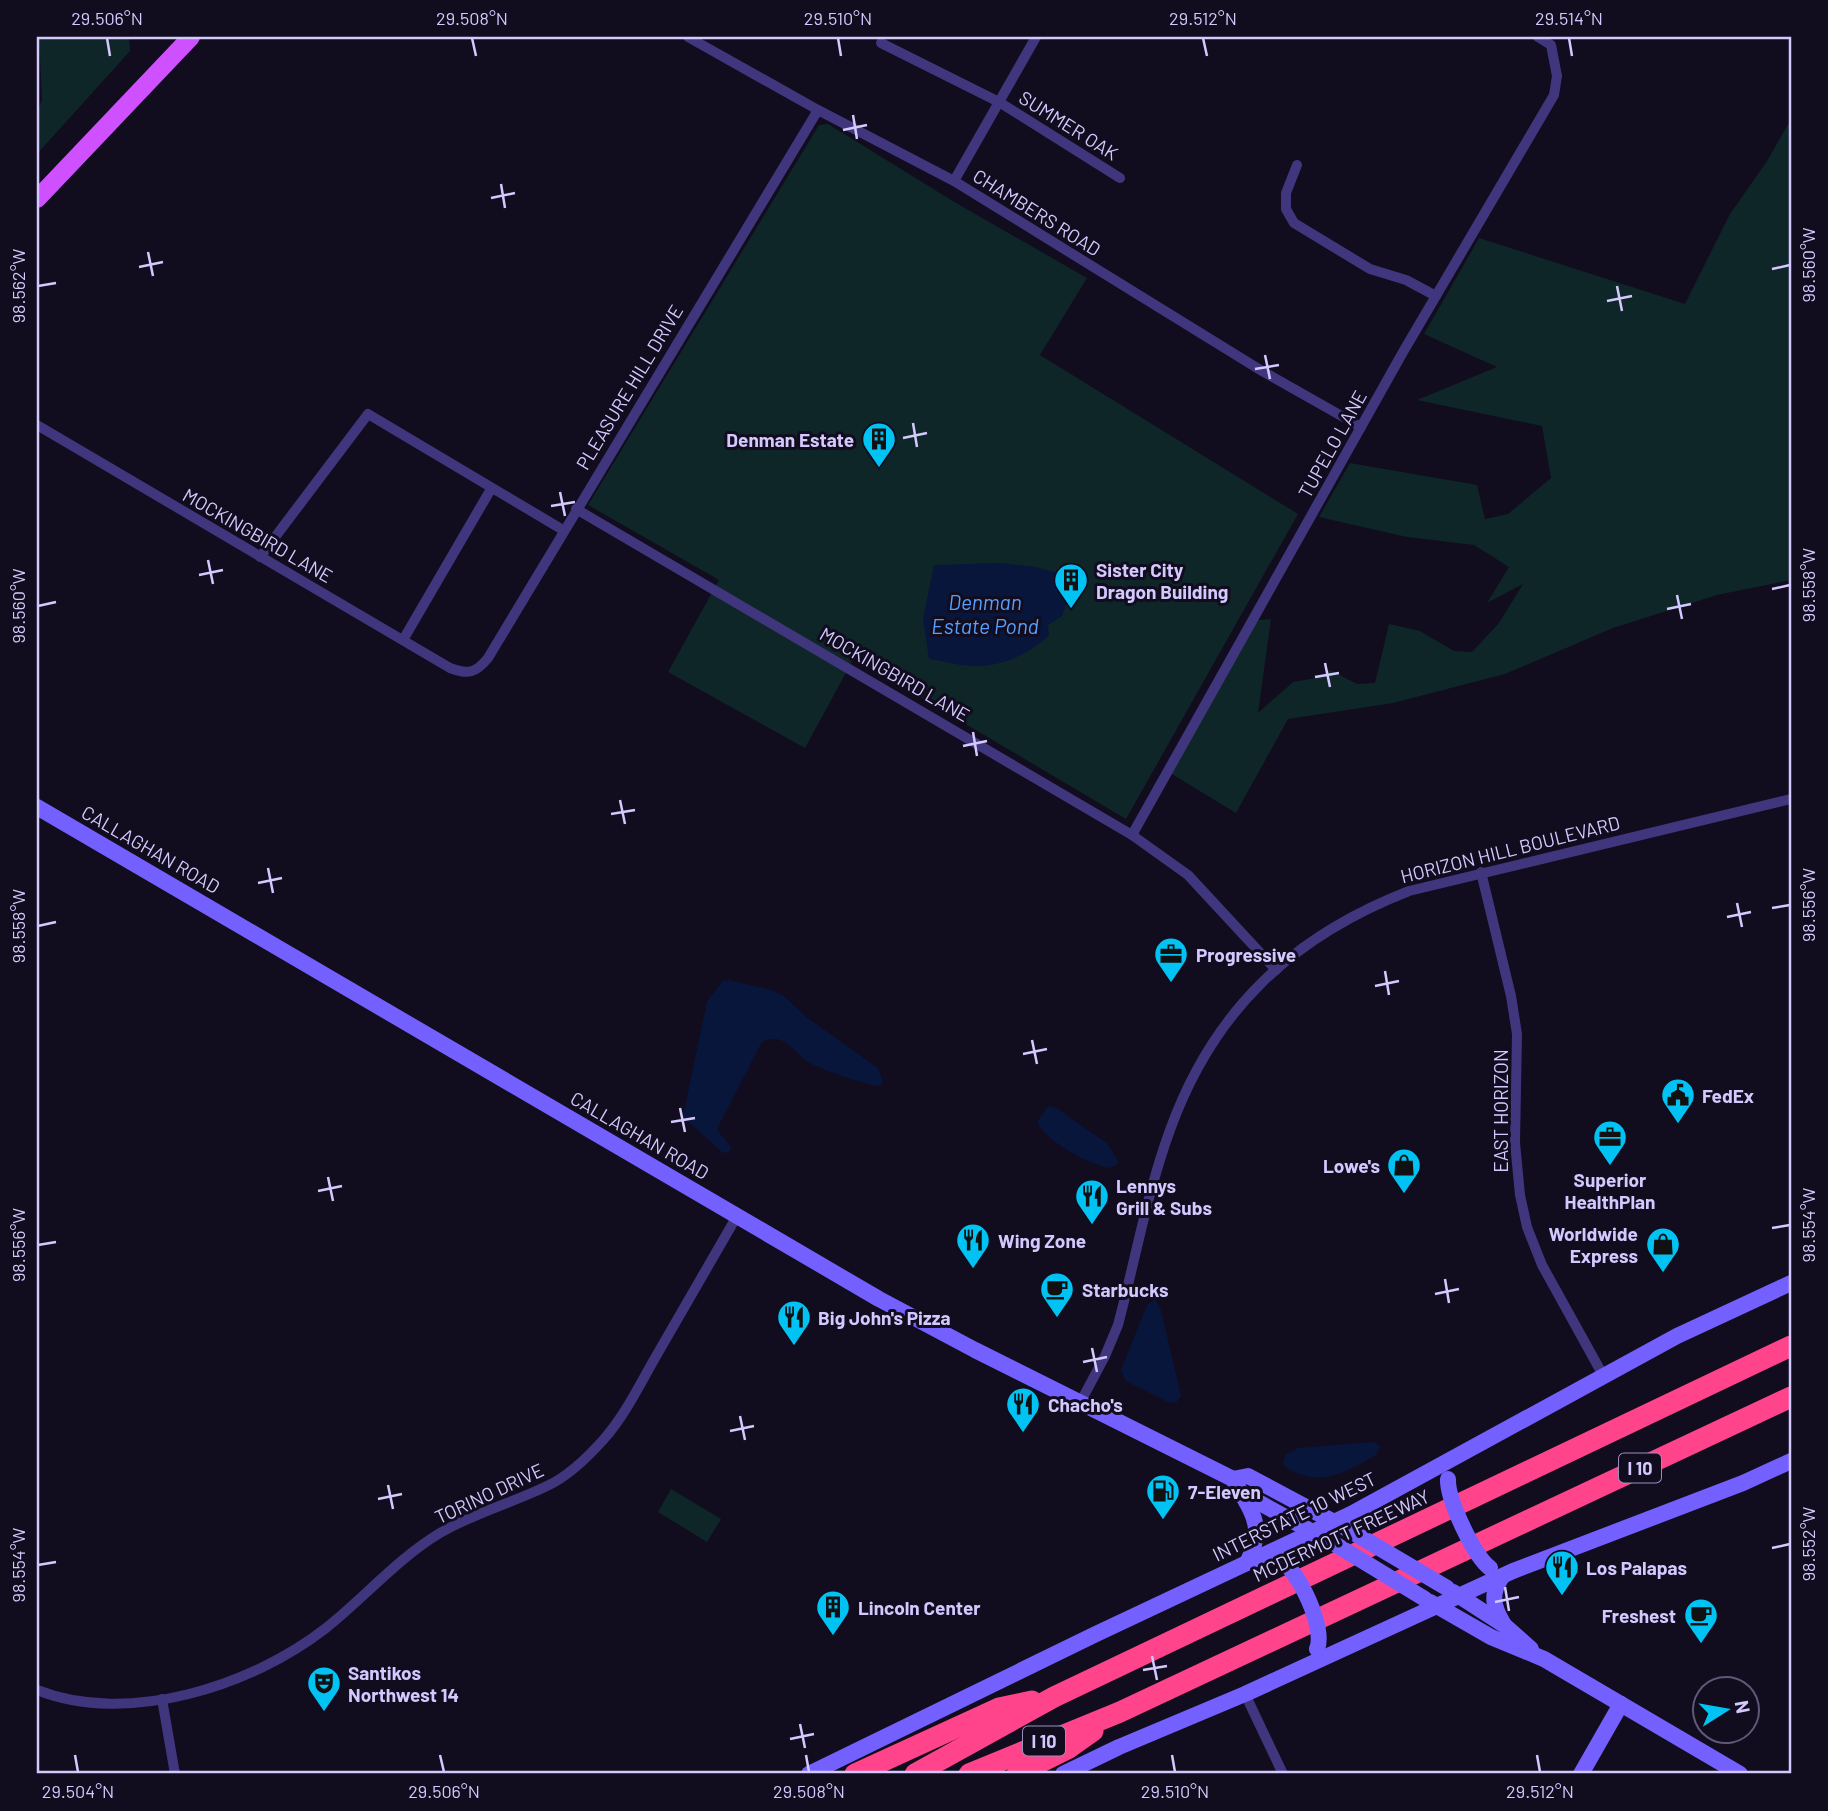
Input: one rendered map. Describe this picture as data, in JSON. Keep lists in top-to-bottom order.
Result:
{
  "streets": {
    "highway": ["I 10", "MCDERMOTT FREEWAY"],
    "main road": ["CALLAGHAN ROAD", "INTERSTATE 10 WEST"],
    "street": [
      "SUMMER OAK",
      "CHAMBERS ROAD",
      "PLEASURE HILL DRIVE",
      "TUPELO LANE",
      "MOCKINGBIRD LANE",
      "HORIZON HILL BOULEVARD",
      "EAST HORIZON",
      "TORINO DRIVE"
    ]
  },
  "crossings": [
    ["CHAMBERS ROAD", "PLEASURE HILL DRIVE"],
    ["CHAMBERS ROAD", "TUPELO LANE"],
    ["PLEASURE HILL DRIVE", "MOCKINGBIRD LANE"],
    ["TUPELO LANE", "MOCKINGBIRD LANE"],
    ["MOCKINGBIRD LANE", "HORIZON HILL BOULEVARD"],
    ["CALLAGHAN ROAD", "HORIZON HILL BOULEVARD"],
    ["CALLAGHAN ROAD", "TORINO DRIVE"],
    ["CALLAGHAN ROAD", "INTERSTATE 10 WEST"],
    ["HORIZON HILL BOULEVARD", "EAST HORIZON"],
    ["EAST HORIZON", "INTERSTATE 10 WEST"]
  ],
  "water": ["Denman Estate Pond"],
  "places": {
    "building": ["Denman Estate", "Sister City Dragon Building", "Lincoln Center"],
    "office": ["Progressive", "Superior HealthPlan"],
    "public building": ["FedEx"],
    "shop": ["Lowe's", "Worldwide Express"],
    "restaurant": [
      "Lennys Grill & Subs",
      "Wing Zone",
      "Big John's Pizza",
      "Chacho's",
      "Los Palapas"
    ],
    "cafe": ["Starbucks", "Freshest"],
    "fuel station": ["7-Eleven"],
    "theatre": ["Santikos Northwest 14"]
  },
  "north": "right",
  "coordinates": [
    "29.506°N",
    "29.508°N",
    "29.510°N",
    "29.512°N",
    "29.514°N",
    "98.560°W",
    "98.562°W",
    "98.558°W",
    "98.556°W",
    "98.554°W",
    "98.552°W",
    "29.504°N"
  ]
}
